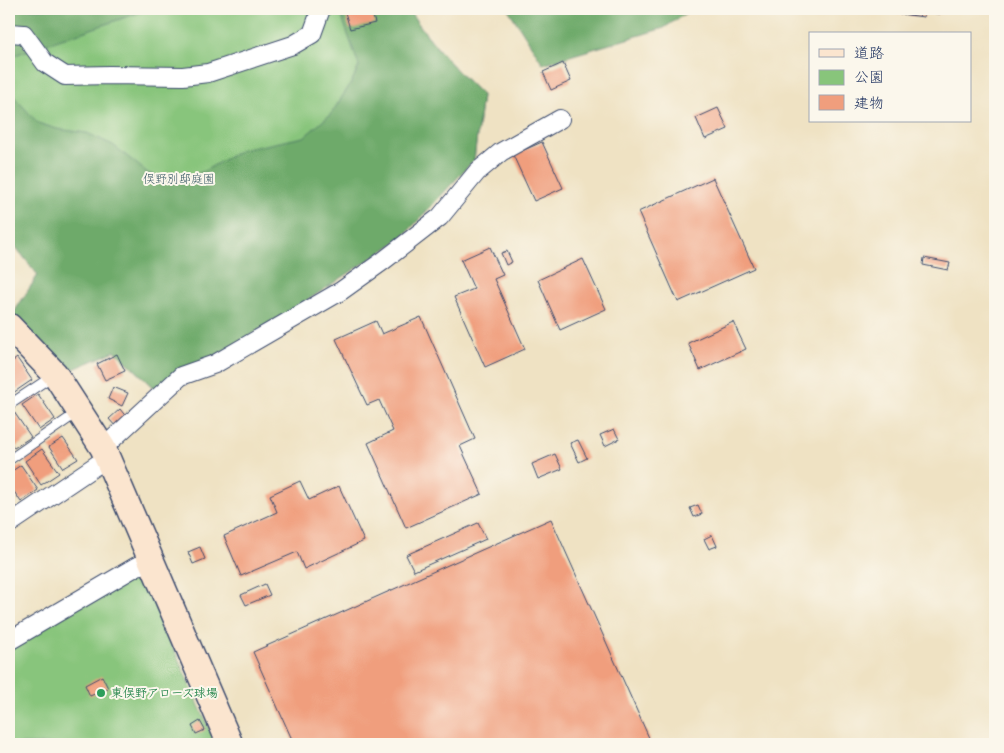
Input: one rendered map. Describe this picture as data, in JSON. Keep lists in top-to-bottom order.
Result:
{
  "parks": ["俣野別邸庭園"],
  "places": ["東俣野アローズ球場"],
  "legend": ["道路", "公園", "建物"]
}
